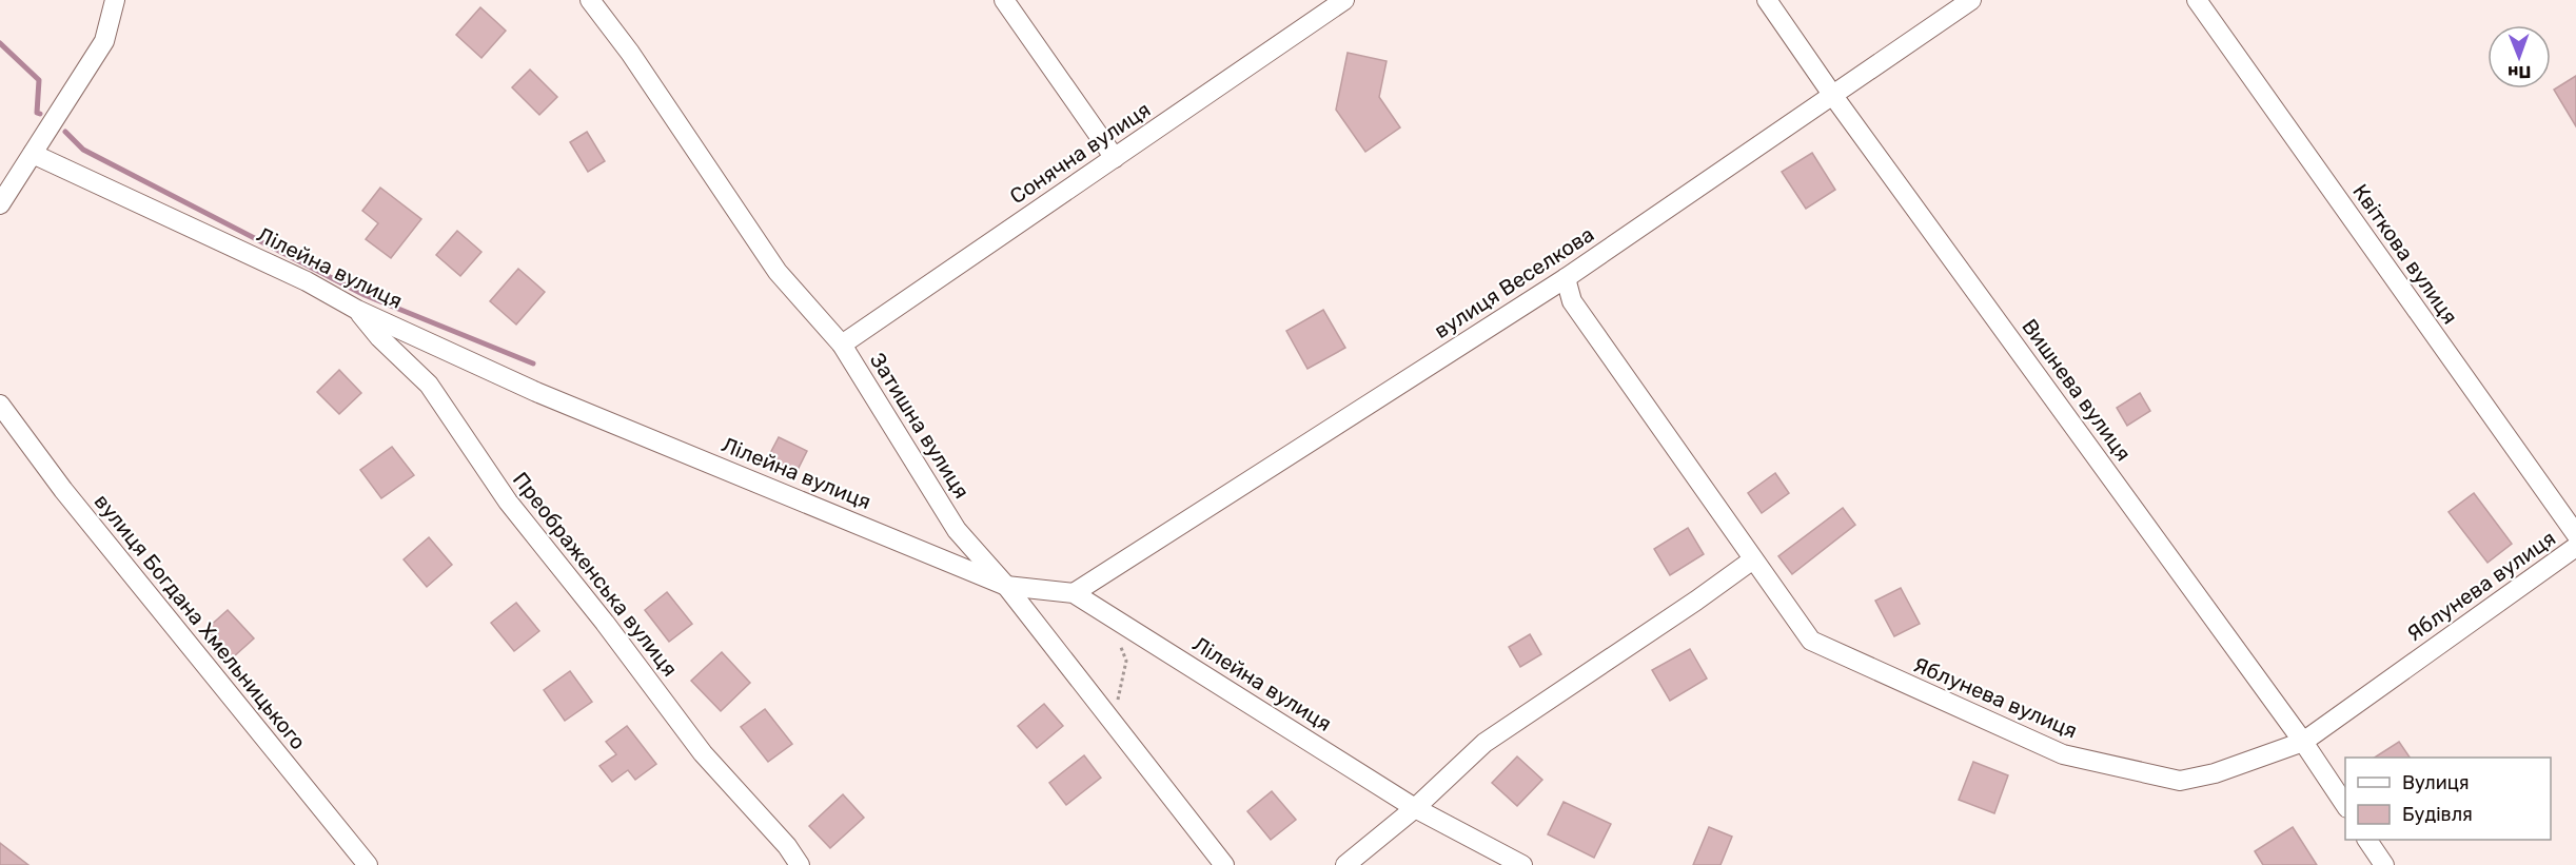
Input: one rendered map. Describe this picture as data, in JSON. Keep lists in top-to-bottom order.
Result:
{
  "streets": {
    "street": [
      "Сонячна вулиця",
      "Квіткова вулиця",
      "Лілейна вулиця",
      "вулиця Веселкова",
      "Вишнева вулиця",
      "Затишна вулиця",
      "Преображенська вулиця",
      "Яблунева вулиця",
      "вулиця Богдана Хмельницького"
    ]
  },
  "crossings": [
    ["Сонячна вулиця", "Затишна вулиця"],
    ["Лілейна вулиця", "вулиця Веселкова"],
    ["Лілейна вулиця", "Затишна вулиця"],
    ["Лілейна вулиця", "Преображенська вулиця"],
    ["вулиця Веселкова", "Вишнева вулиця"],
    ["вулиця Веселкова", "Яблунева вулиця"],
    ["Вишнева вулиця", "Яблунева вулиця"]
  ],
  "legend": ["Вулиця", "Будівля"],
  "north": "bottom"
}
